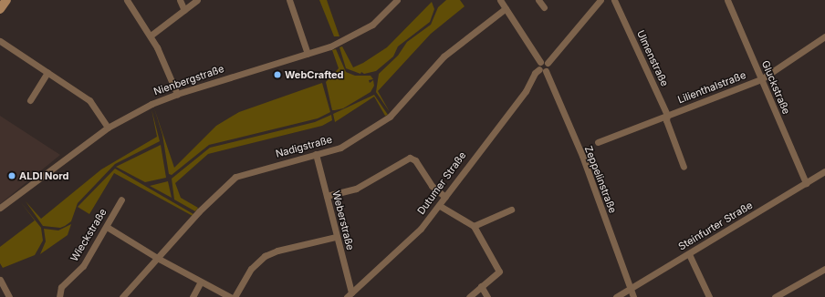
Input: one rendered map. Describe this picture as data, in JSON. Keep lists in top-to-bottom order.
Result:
{
  "streets": {
    "street": [
      "Ulmenstraße",
      "Nienbergstraße",
      "Lilienthalstraße",
      "Gluckstraße",
      "Nadigstraße",
      "Zeppelinstraße",
      "Dutumer Straße",
      "Weberstraße",
      "Steinfurter Straße",
      "Wieckstraße"
    ]
  },
  "crossings": [
    ["Ulmenstraße", "Lilienthalstraße"],
    ["Lilienthalstraße", "Gluckstraße"],
    ["Gluckstraße", "Steinfurter Straße"],
    ["Nadigstraße", "Weberstraße"],
    ["Zeppelinstraße", "Dutumer Straße"],
    ["Zeppelinstraße", "Steinfurter Straße"],
    ["Dutumer Straße", "Weberstraße"]
  ],
  "places": ["WebCrafted", "ALDI Nord"]
}
